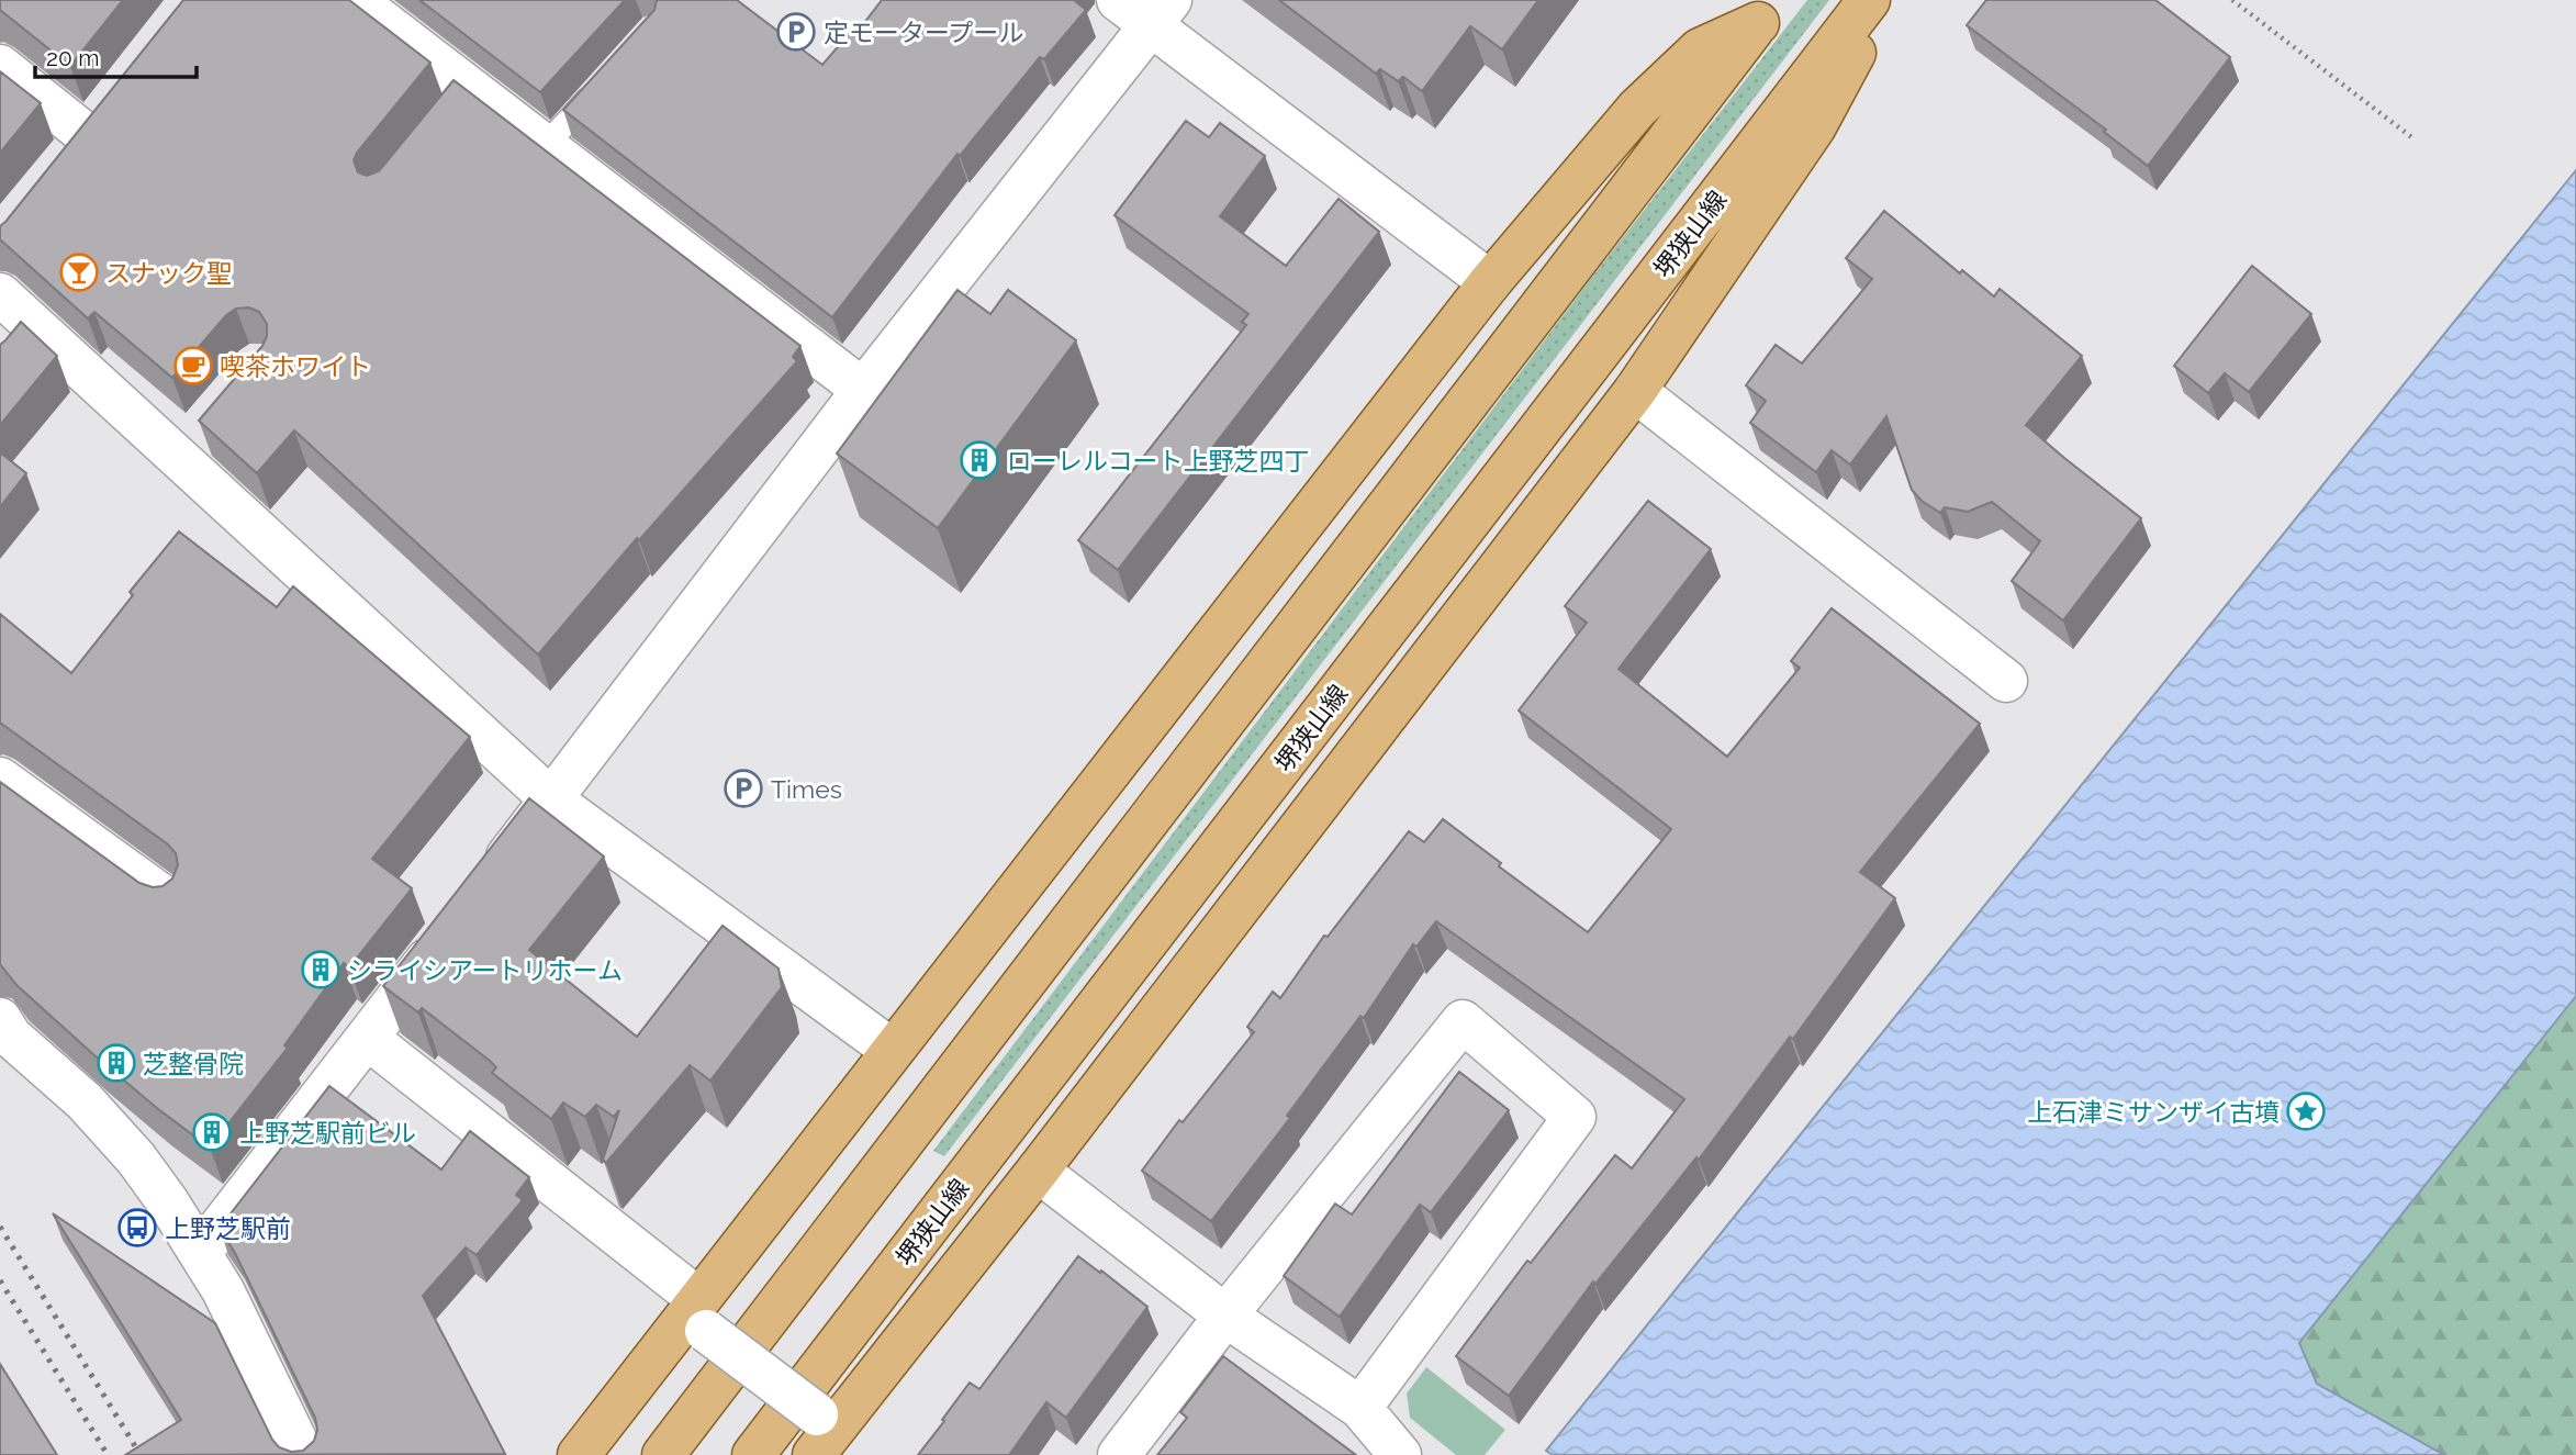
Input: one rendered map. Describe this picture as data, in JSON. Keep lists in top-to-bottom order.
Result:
{
  "streets": {
    "main road": ["堺狭山線"]
  },
  "places": {
    "parking": ["定モータープール", "Times"],
    "bar": ["スナック聖"],
    "cafe": ["喫茶ホワイト"],
    "building": [
      "ローレルコート上野芝四丁",
      "シライシアートリホーム",
      "芝整骨院",
      "上野芝駅前ビル"
    ],
    "place": ["上石津ミサンザイ古墳"],
    "bus stop": ["上野芝駅前"]
  },
  "scale_bar": "20 m"
}
